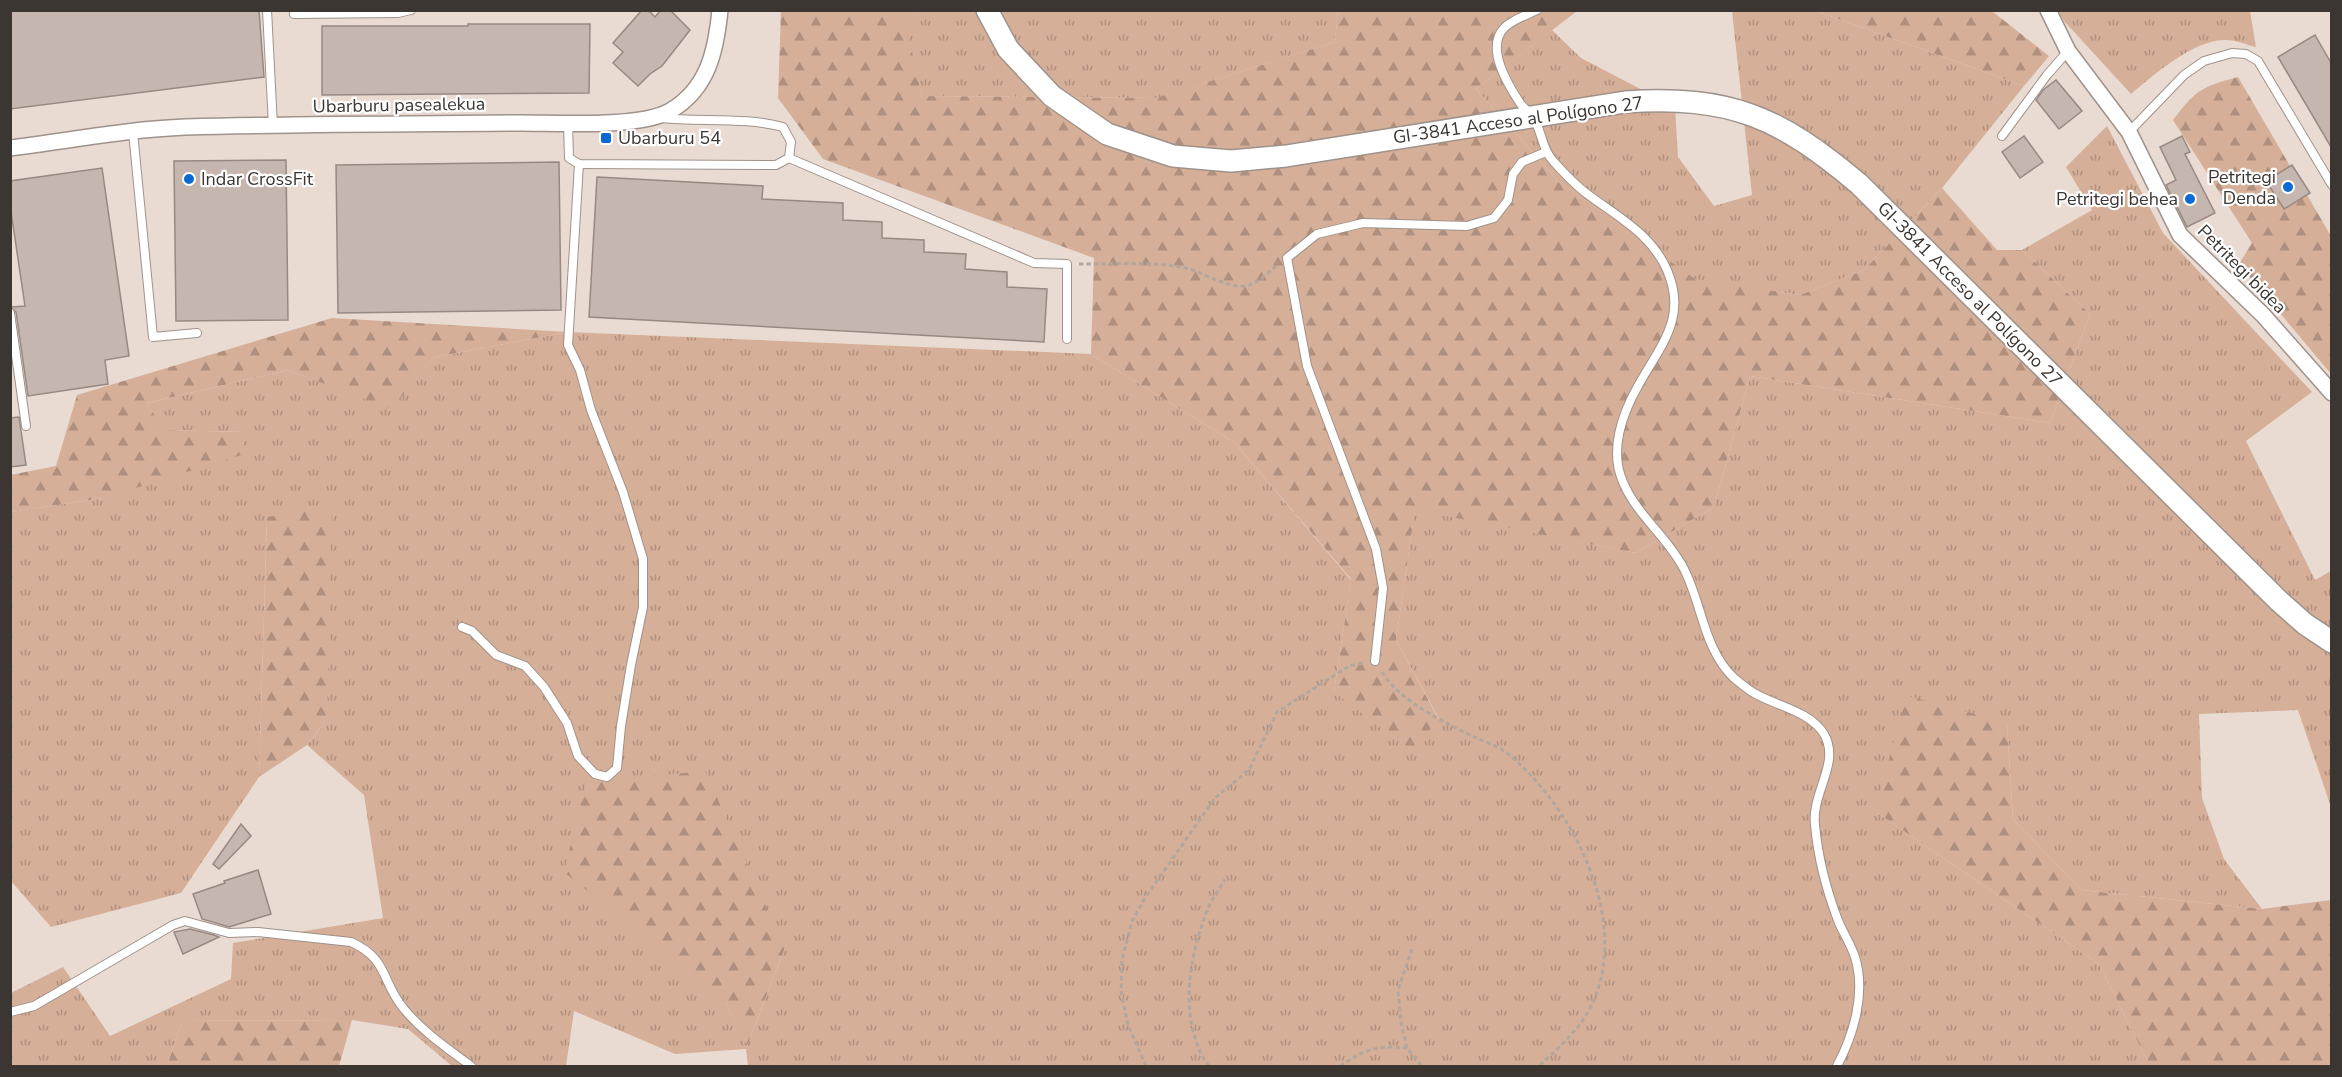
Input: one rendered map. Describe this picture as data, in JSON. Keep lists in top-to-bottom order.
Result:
{
  "streets": {
    "main road": ["GI-3841 Acceso al Polígono 27"],
    "street": ["Ubarburu pasealekua", "Petritegi bidea"]
  },
  "places": {
    "transit": ["Ubarburu 54"],
    "other": ["Indar CrossFit", "Petritegi Denda", "Petritegi behea"]
  }
}
